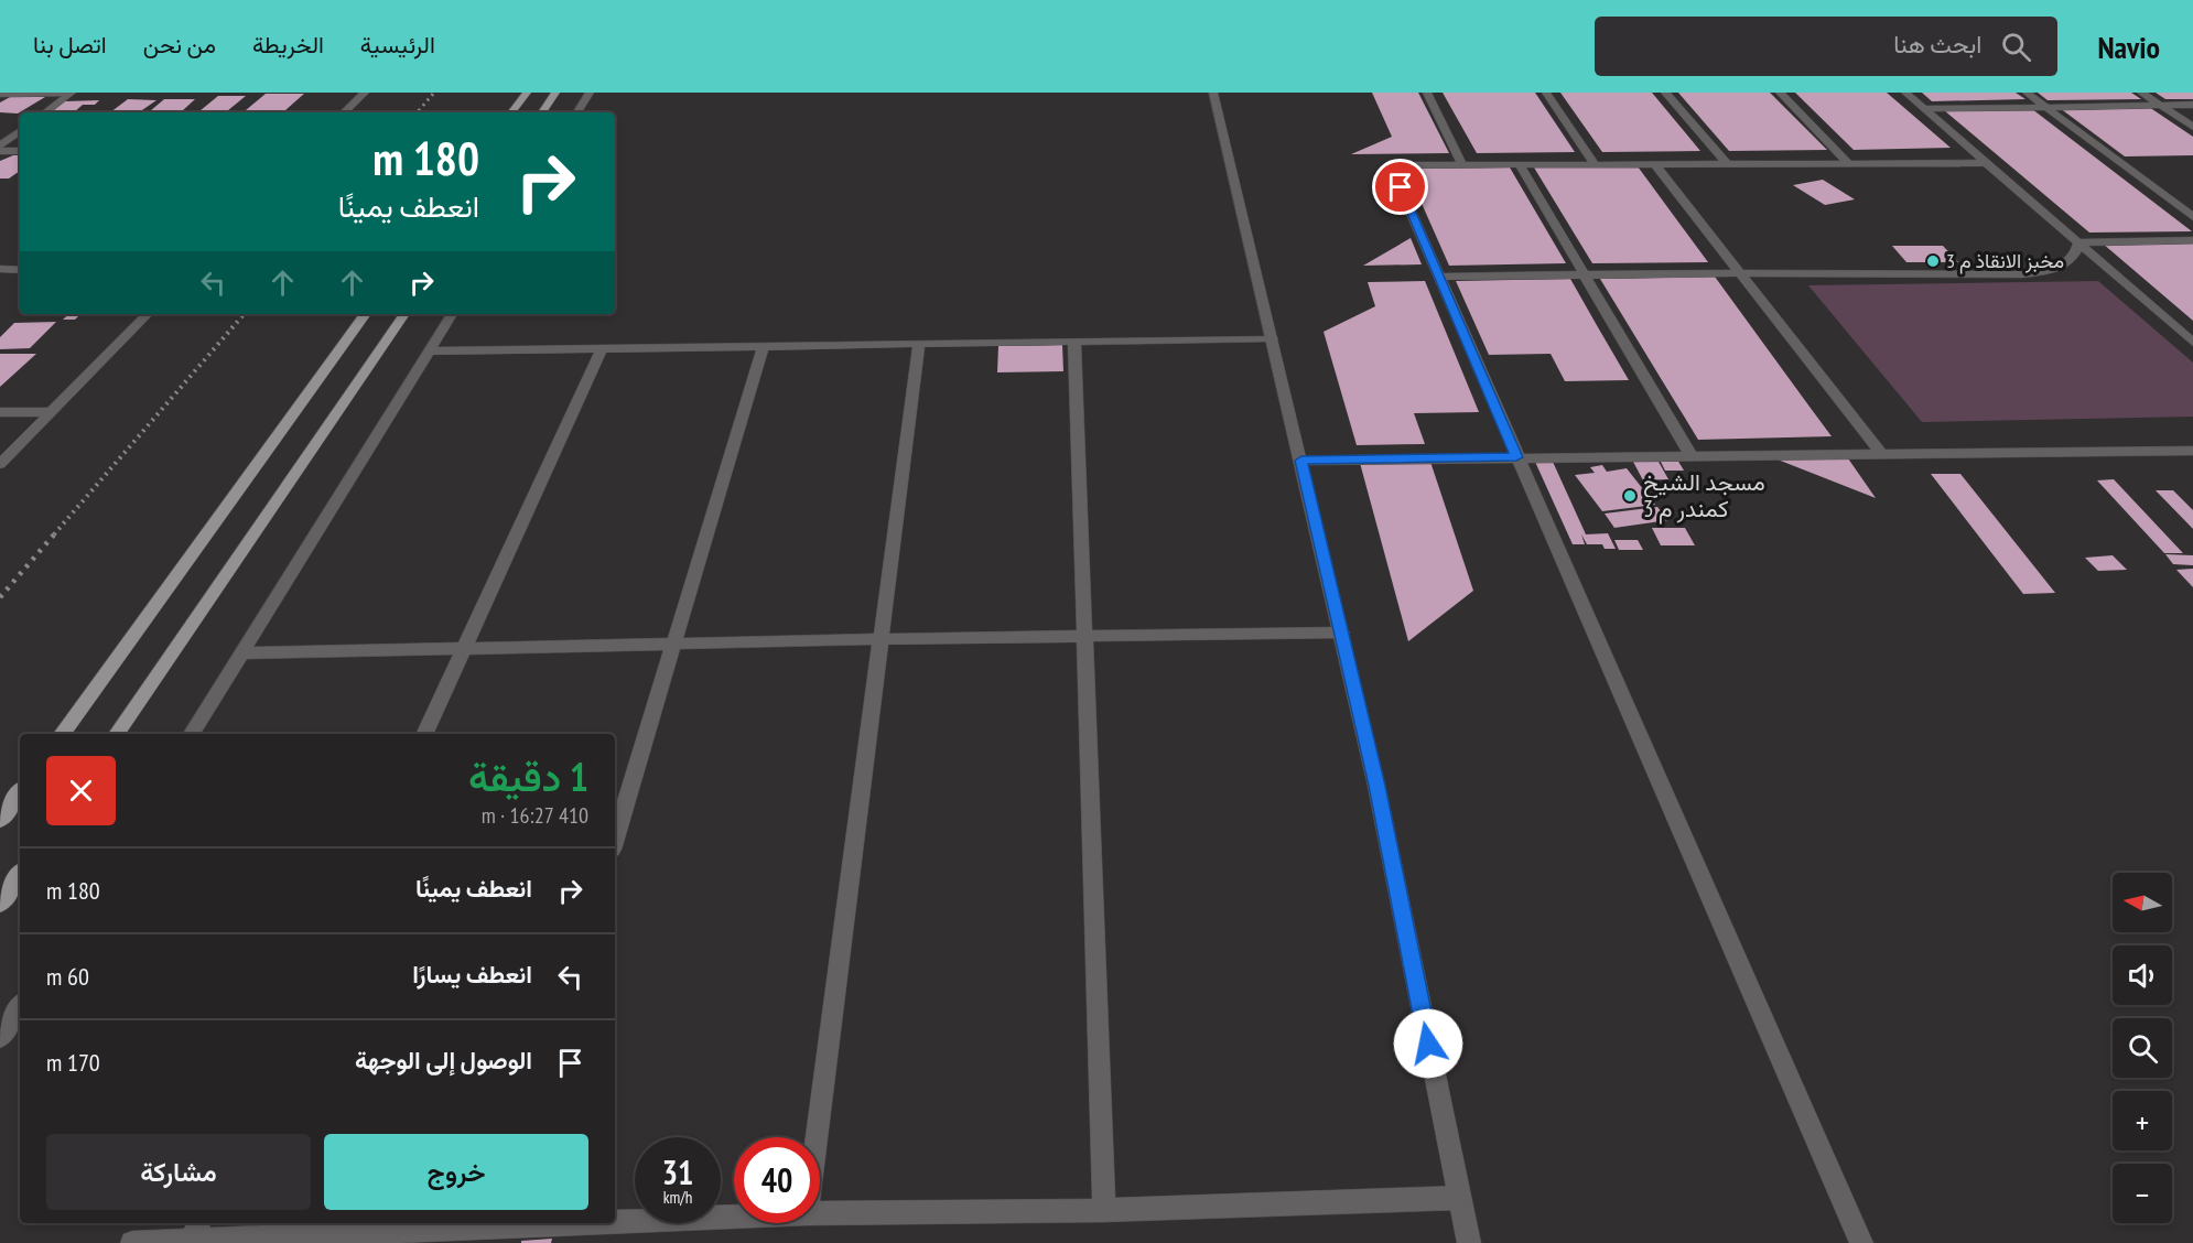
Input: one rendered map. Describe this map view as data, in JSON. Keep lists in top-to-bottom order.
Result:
{
  "places": ["مخبز الانقاذ م 3", "مسجد الشيخ كمندر م 3"],
  "north": "left",
  "page": {
    "header": "Navio",
    "search": "ابحث هنا",
    "nav": [
      "الرئيسية",
      "الخريطة",
      "من نحن",
      "اتصل بنا"
    ],
    "turn": ["180 m", "انعطف يمينًا"],
    "heading": ["1 دقيقة", "410 m · 16:27"],
    "list": [
      {
        "name": "انعطف يمينًا",
        "value": "180 m"
      },
      {
        "name": "انعطف يسارًا",
        "value": "60 m"
      },
      {
        "name": "الوصول إلى الوجهة",
        "value": "170 m"
      }
    ],
    "map_buttons": ["+", "−"],
    "buttons": ["خروج", "مشاركة"],
    "speed": "31 km/h",
    "limit": "40"
  }
}
